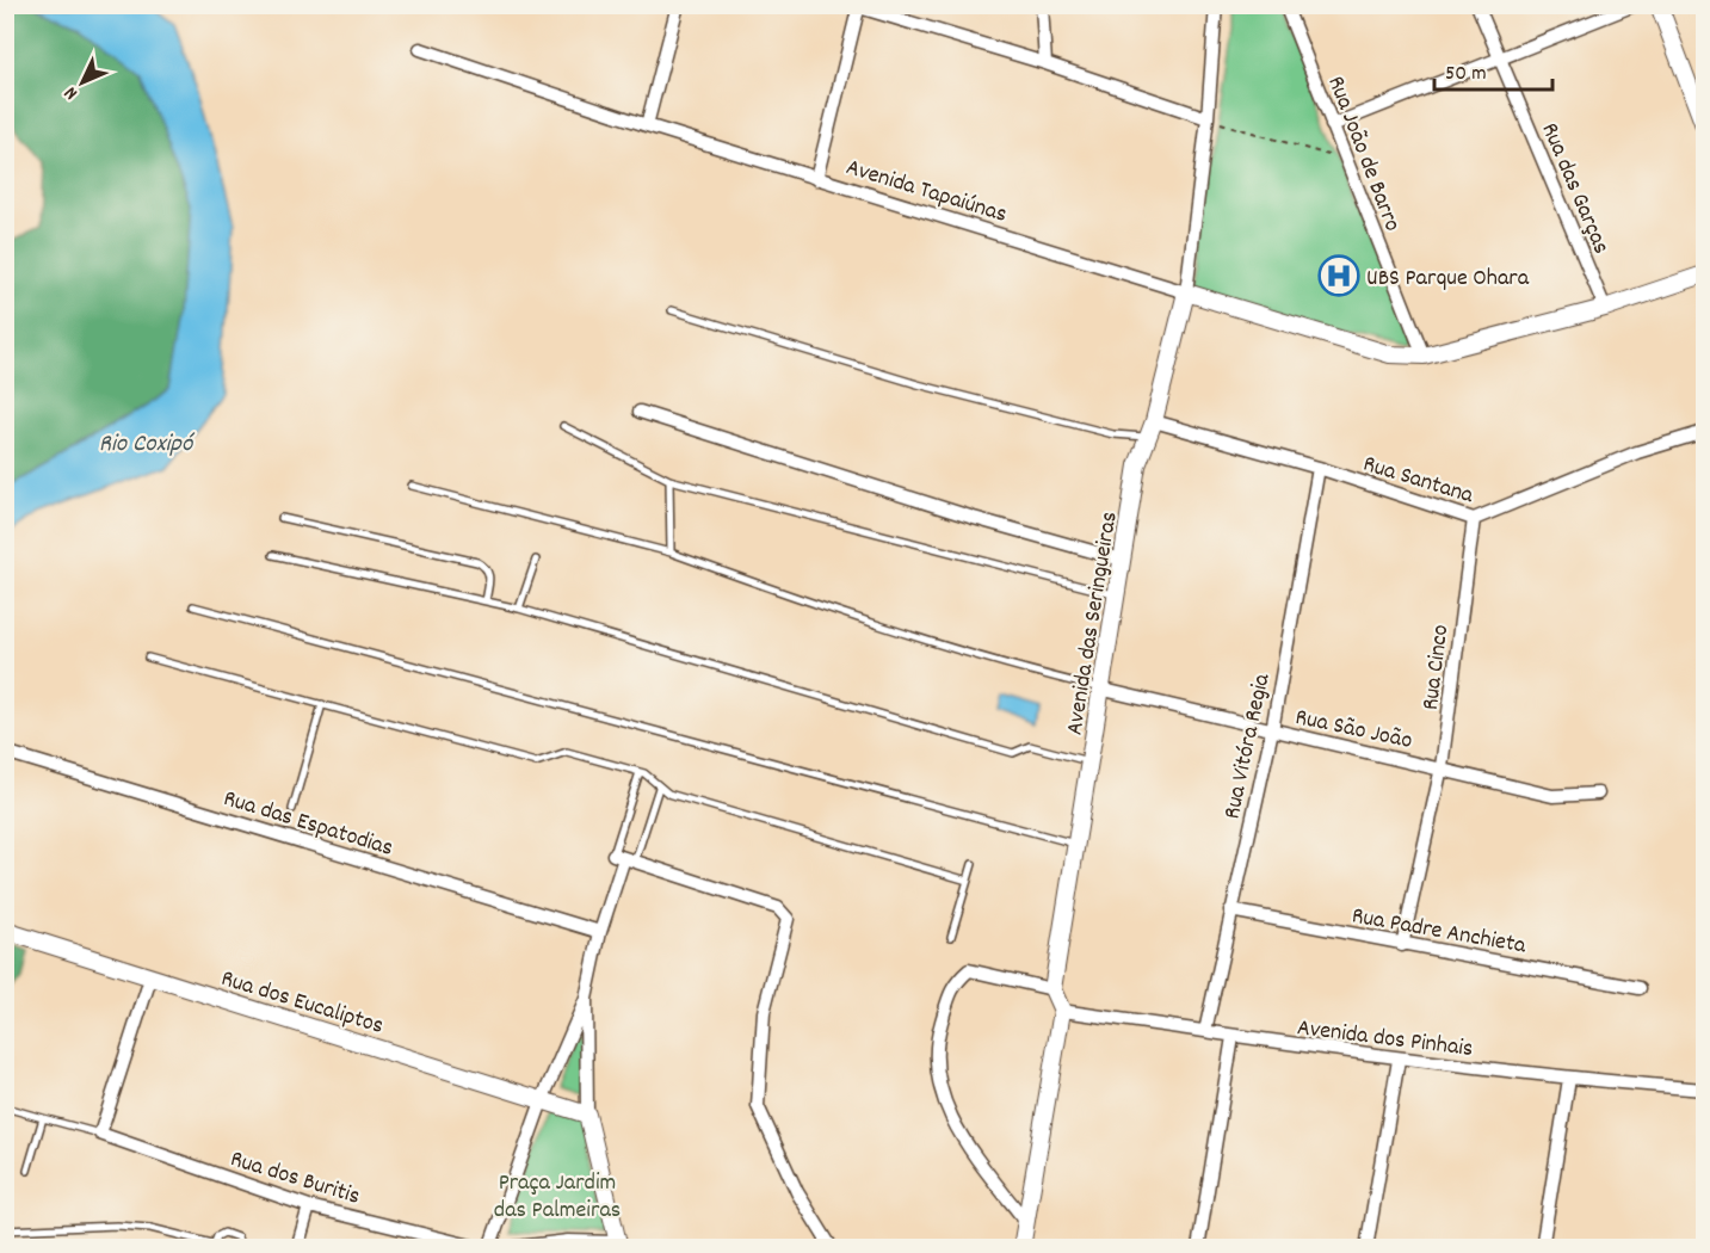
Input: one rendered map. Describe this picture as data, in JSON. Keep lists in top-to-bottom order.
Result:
{
  "streets": {
    "street": [
      "Rua João de Barro",
      "Rua das Garças",
      "Avenida Tapaiúnas",
      "Rua Santana",
      "Avenida das Seringueiras",
      "Rua Cinco",
      "Rua São João",
      "Rua Vitóra Regia",
      "Rua das Espatodias",
      "Rua Padre Anchieta",
      "Rua dos Eucaliptos",
      "Avenida dos Pinhais",
      "Rua dos Buritis"
    ]
  },
  "crossings": [
    ["Rua João de Barro", "Avenida Tapaiúnas"],
    ["Rua das Garças", "Avenida Tapaiúnas"],
    ["Avenida Tapaiúnas", "Avenida das Seringueiras"],
    ["Rua Santana", "Avenida das Seringueiras"],
    ["Rua Santana", "Rua Cinco"],
    ["Rua Santana", "Rua Vitóra Regia"],
    ["Avenida das Seringueiras", "Rua São João"],
    ["Rua Cinco", "Rua São João"],
    ["Rua Cinco", "Rua Padre Anchieta"],
    ["Rua São João", "Rua Vitóra Regia"],
    ["Rua Vitóra Regia", "Rua Padre Anchieta"],
    ["Rua Vitóra Regia", "Avenida dos Pinhais"]
  ],
  "water": ["Rio Coxipó"],
  "parks": ["Praça Jardim das Palmeiras"],
  "places": {
    "hospital": ["UBS Parque Ohara"]
  },
  "scale_bar": "50 m",
  "north": "bottom left"
}
